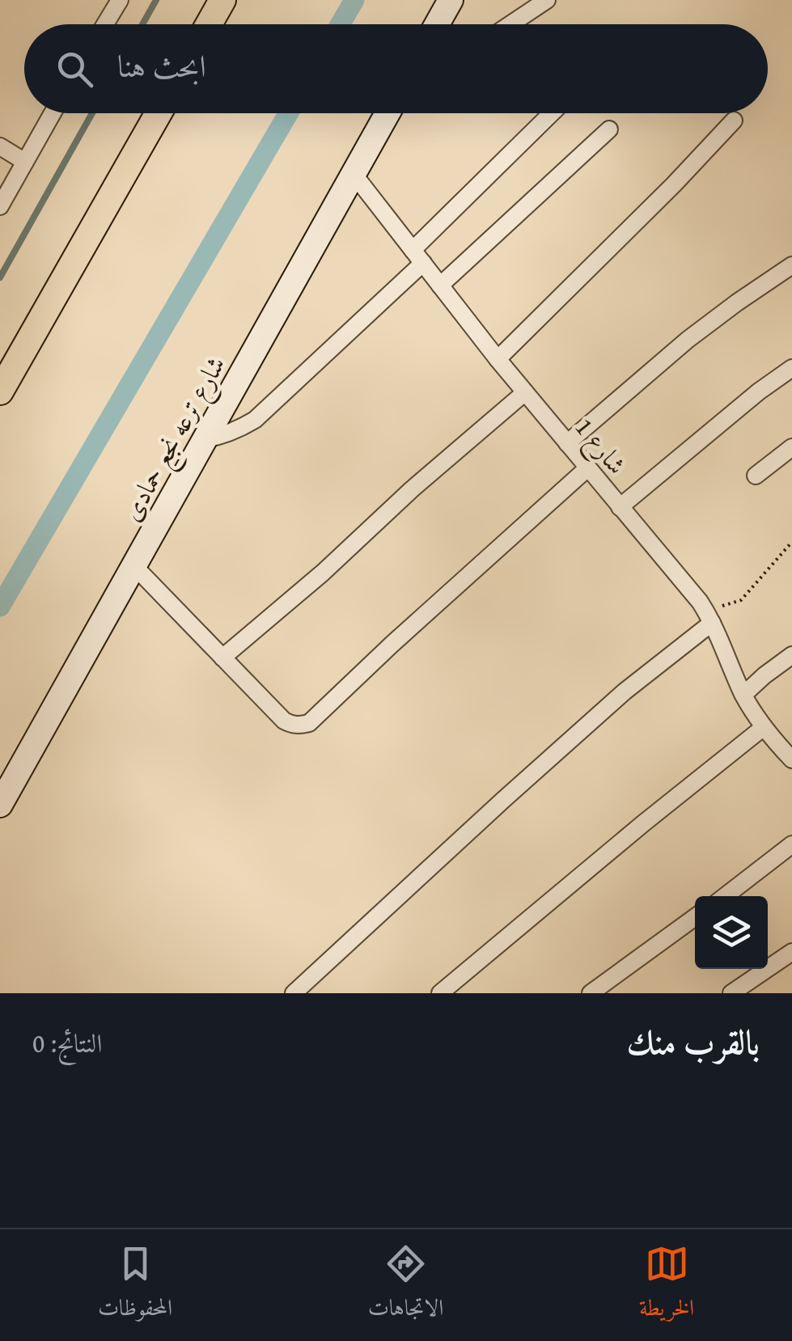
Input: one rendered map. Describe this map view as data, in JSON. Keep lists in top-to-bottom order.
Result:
{
  "streets": {
    "street": ["شارع ترعه نجع حمادى", "شارع 1"]
  },
  "crossings": [
    ["شارع ترعه نجع حمادى", "شارع 1"]
  ],
  "page": {
    "search": "ابحث هنا",
    "heading": ["بالقرب منك", "النتائج: 0"],
    "nav": ["الخريطة", "الاتجاهات", "المحفوظات"]
  }
}
